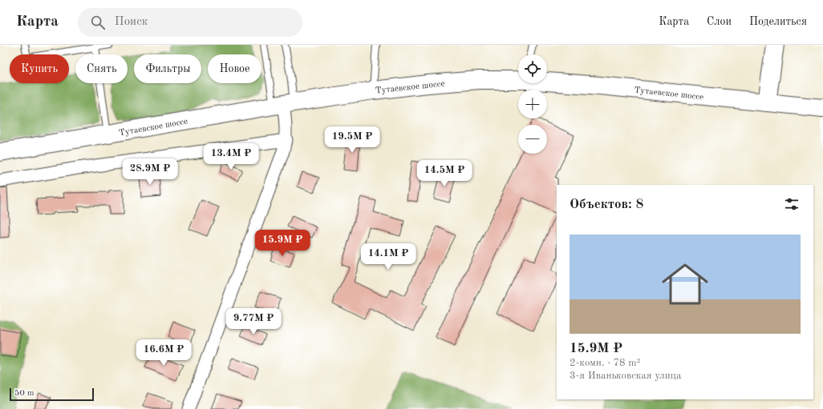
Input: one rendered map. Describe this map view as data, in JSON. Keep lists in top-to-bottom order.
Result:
{
  "streets": {
    "main road": ["Тутаевское шоссе"]
  },
  "scale_bar": "50 m",
  "page": {
    "header": "Карта",
    "search": "Поиск",
    "nav": ["Карта", "Слои", "Поделиться"],
    "map_buttons": ["+", "−"],
    "chip": [
      "Купить",
      "Снять",
      "Фильтры",
      "Новое"
    ],
    "price": [
      "19.5M ₽",
      "13.4M ₽",
      "28.9M ₽",
      "14.5M ₽",
      "15.9M ₽",
      "14.1M ₽",
      "9.77M ₽",
      "16.6M ₽"
    ],
    "heading": "Объектов: 8",
    "list": [
      {
        "name": "15.9M ₽",
        "note": "2-комн. · 78 m² · 3-я Иваньковская улица"
      }
    ],
    "scale": "50 m"
  }
}
